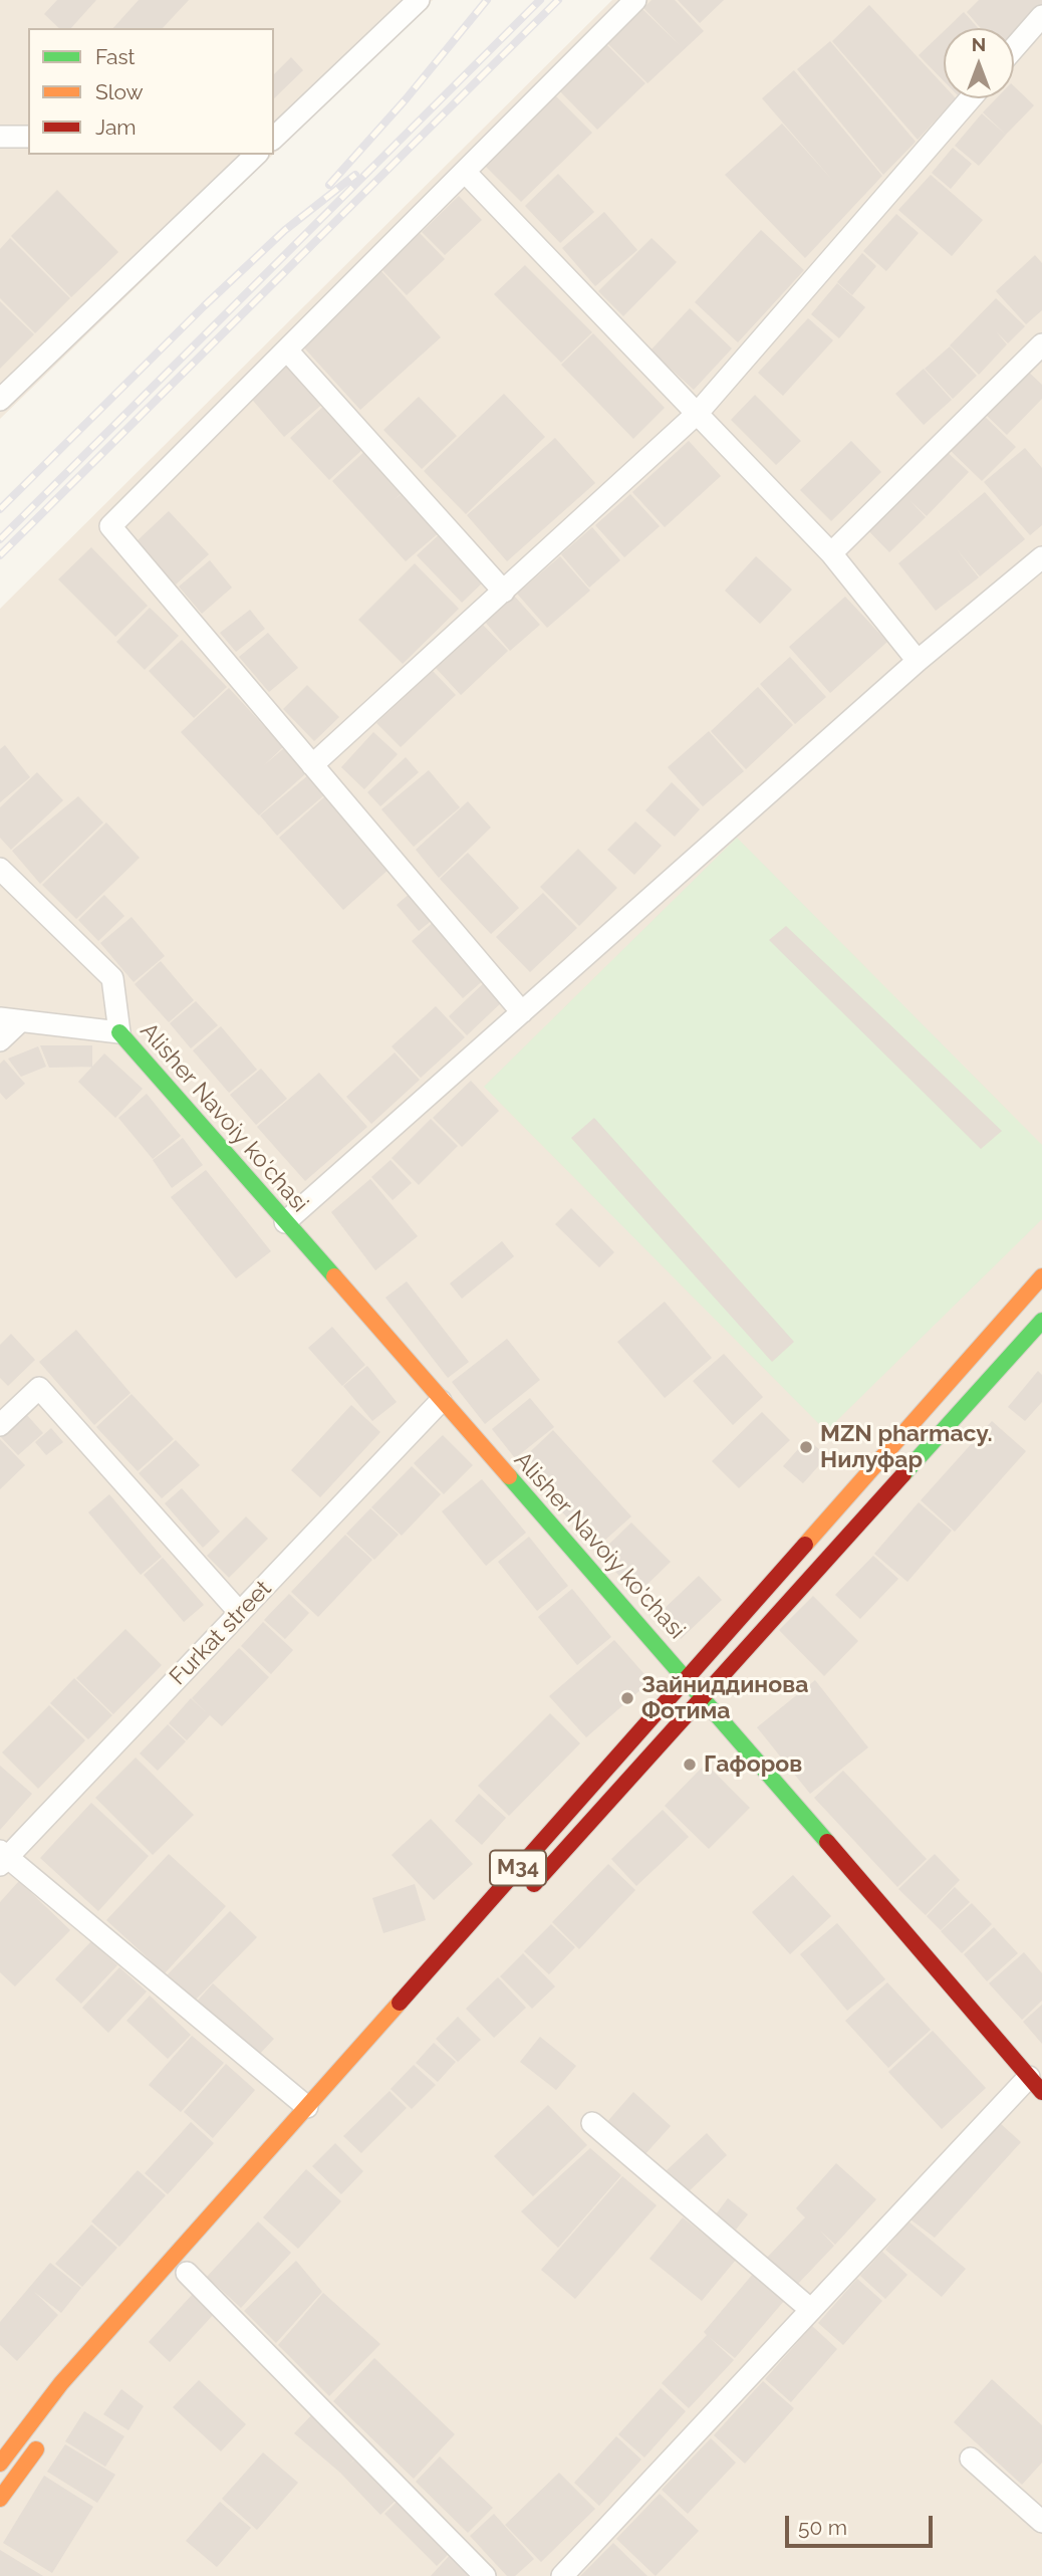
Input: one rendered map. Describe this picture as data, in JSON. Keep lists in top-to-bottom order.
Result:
{
  "streets": {
    "main road": ["Alisher Navoiy ko'chasi", "M34"],
    "street": ["Furkat street"]
  },
  "crossings": [
    ["Alisher Navoiy ko'chasi", "Furkat street"],
    ["Alisher Navoiy ko'chasi", "M34"]
  ],
  "places": ["MZN pharmacy. Нилуфар", "Зайниддинова Фотима", "Гафоров"],
  "legend": ["Fast", "Slow", "Jam"],
  "scale_bar": "50 m",
  "north": "top"
}
